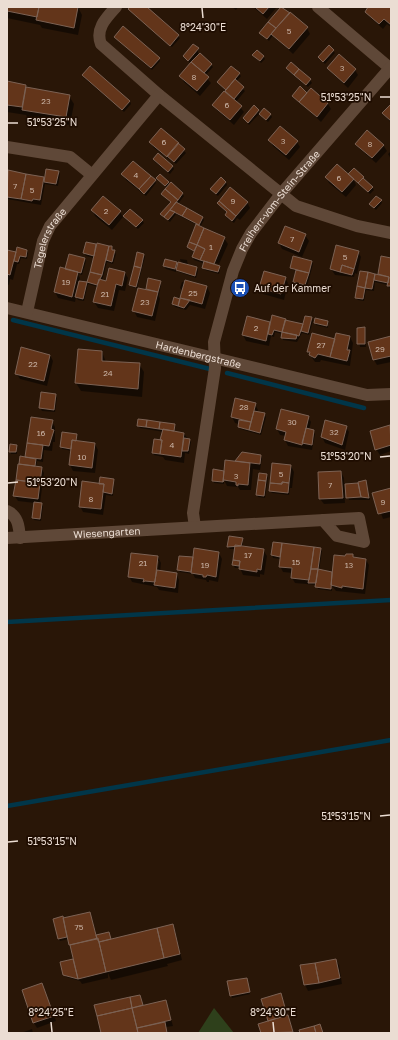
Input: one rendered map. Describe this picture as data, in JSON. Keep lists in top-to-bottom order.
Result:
{
  "streets": {
    "street": [
      "Freiherr-vom-Stein-Straße",
      "Tegelerstraße",
      "Hardenbergstraße",
      "Wiesengarten"
    ]
  },
  "crossings": [
    ["Freiherr-vom-Stein-Straße", "Hardenbergstraße"],
    ["Tegelerstraße", "Hardenbergstraße"]
  ],
  "places": {
    "bus stop": ["Auf der Kammer"]
  },
  "house_numbers": [
    "5",
    "3",
    "8",
    "23",
    "6",
    "3",
    "6",
    "8",
    "4",
    "6",
    "7",
    "5",
    "9",
    "2",
    "7",
    "1",
    "5",
    "19",
    "25",
    "21",
    "23",
    "2",
    "27",
    "29",
    "22",
    "24",
    "28",
    "30",
    "32",
    "16",
    "4",
    "10",
    "5",
    "3",
    "7",
    "8",
    "9",
    "17",
    "15",
    "21",
    "19",
    "13",
    "75"
  ],
  "coordinates": [
    "8°24'30\"E",
    "51°53'25\"N",
    "51°53'20\"N",
    "51°53'15\"N",
    "8°24'25\"E"
  ]
}
